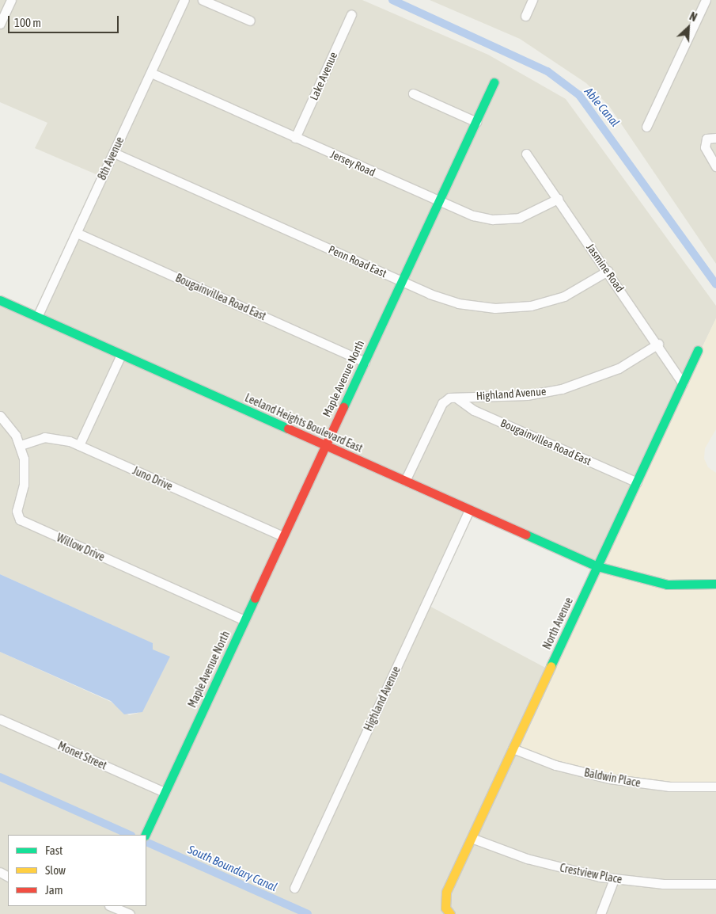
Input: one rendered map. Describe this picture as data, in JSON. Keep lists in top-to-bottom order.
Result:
{
  "streets": {
    "street": [
      "Lake Avenue",
      "8th Avenue",
      "Jersey Road",
      "Penn Road East",
      "Jasmine Road",
      "Bougainvillea Road East",
      "Maple Avenue North",
      "Highland Avenue",
      "Leeland Heights Boulevard East",
      "Juno Drive",
      "Willow Drive",
      "North Avenue",
      "Monet Street",
      "Baldwin Place",
      "Crestview Place"
    ]
  },
  "crossings": [
    ["Lake Avenue", "Jersey Road"],
    ["8th Avenue", "Jersey Road"],
    ["8th Avenue", "Penn Road East"],
    ["8th Avenue", "Bougainvillea Road East"],
    ["8th Avenue", "Leeland Heights Boulevard East"],
    ["Jersey Road", "Jasmine Road"],
    ["Jersey Road", "Maple Avenue North"],
    ["Penn Road East", "Jasmine Road"],
    ["Penn Road East", "Maple Avenue North"],
    ["Jasmine Road", "Highland Avenue"],
    ["Jasmine Road", "North Avenue"],
    ["Bougainvillea Road East", "Maple Avenue North"],
    ["Bougainvillea Road East", "Highland Avenue"],
    ["Bougainvillea Road East", "North Avenue"],
    ["Maple Avenue North", "Leeland Heights Boulevard East"],
    ["Maple Avenue North", "Juno Drive"],
    ["Maple Avenue North", "Willow Drive"],
    ["Maple Avenue North", "Monet Street"],
    ["Highland Avenue", "Leeland Heights Boulevard East"],
    ["Leeland Heights Boulevard East", "North Avenue"],
    ["Juno Drive", "Willow Drive"],
    ["North Avenue", "Baldwin Place"],
    ["North Avenue", "Crestview Place"]
  ],
  "water": ["Able Canal", "South Boundary Canal"],
  "legend": ["Fast", "Slow", "Jam"],
  "scale_bar": "100 m",
  "north": "top right"
}
